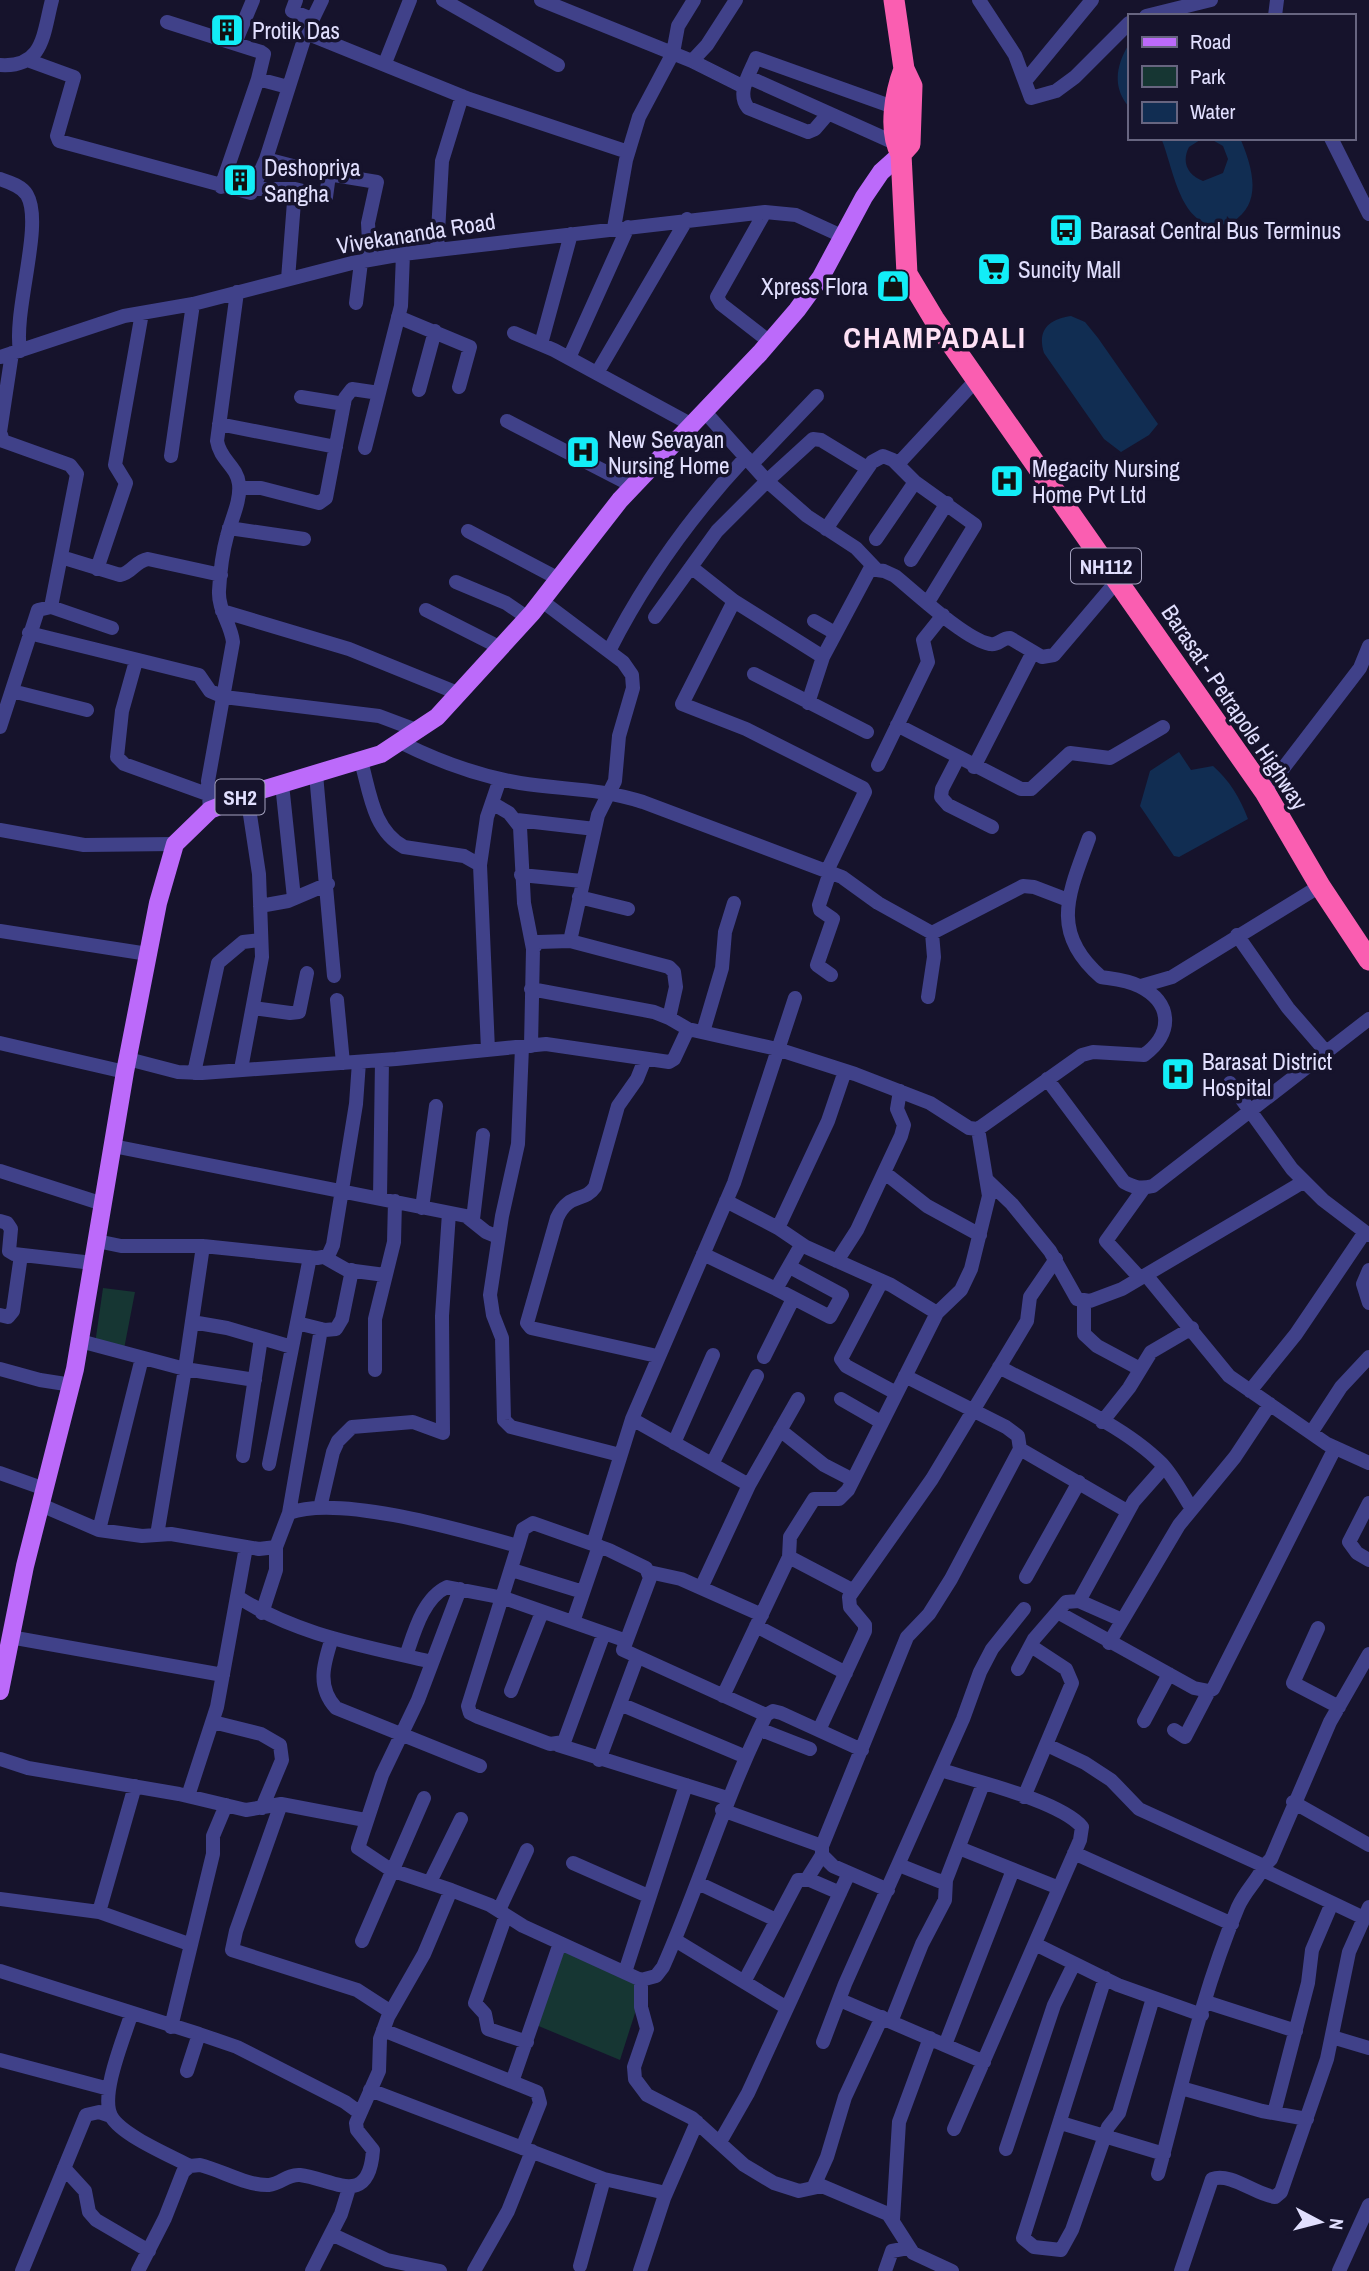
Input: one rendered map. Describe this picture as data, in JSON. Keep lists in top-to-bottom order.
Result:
{
  "streets": {
    "highway": ["NH112", "Barasat - Petrapole Highway"],
    "main road": ["SH2"],
    "street": ["Vivekananda Road"]
  },
  "crossings": [
    ["Vivekananda Road", "SH2"],
    ["Barasat - Petrapole Highway", "SH2"]
  ],
  "districts": ["CHAMPADALI"],
  "places": {
    "building": ["Protik Das", "Deshopriya Sangha"],
    "bus stop": ["Barasat Central Bus Terminus"],
    "supermarket": ["Suncity Mall"],
    "shop": ["Xpress Flora"],
    "hospital": ["New Sevayan Nursing Home", "Megacity Nursing Home Pvt Ltd", "Barasat District Hospital"]
  },
  "legend": ["Road", "Park", "Water"],
  "north": "right"
}
